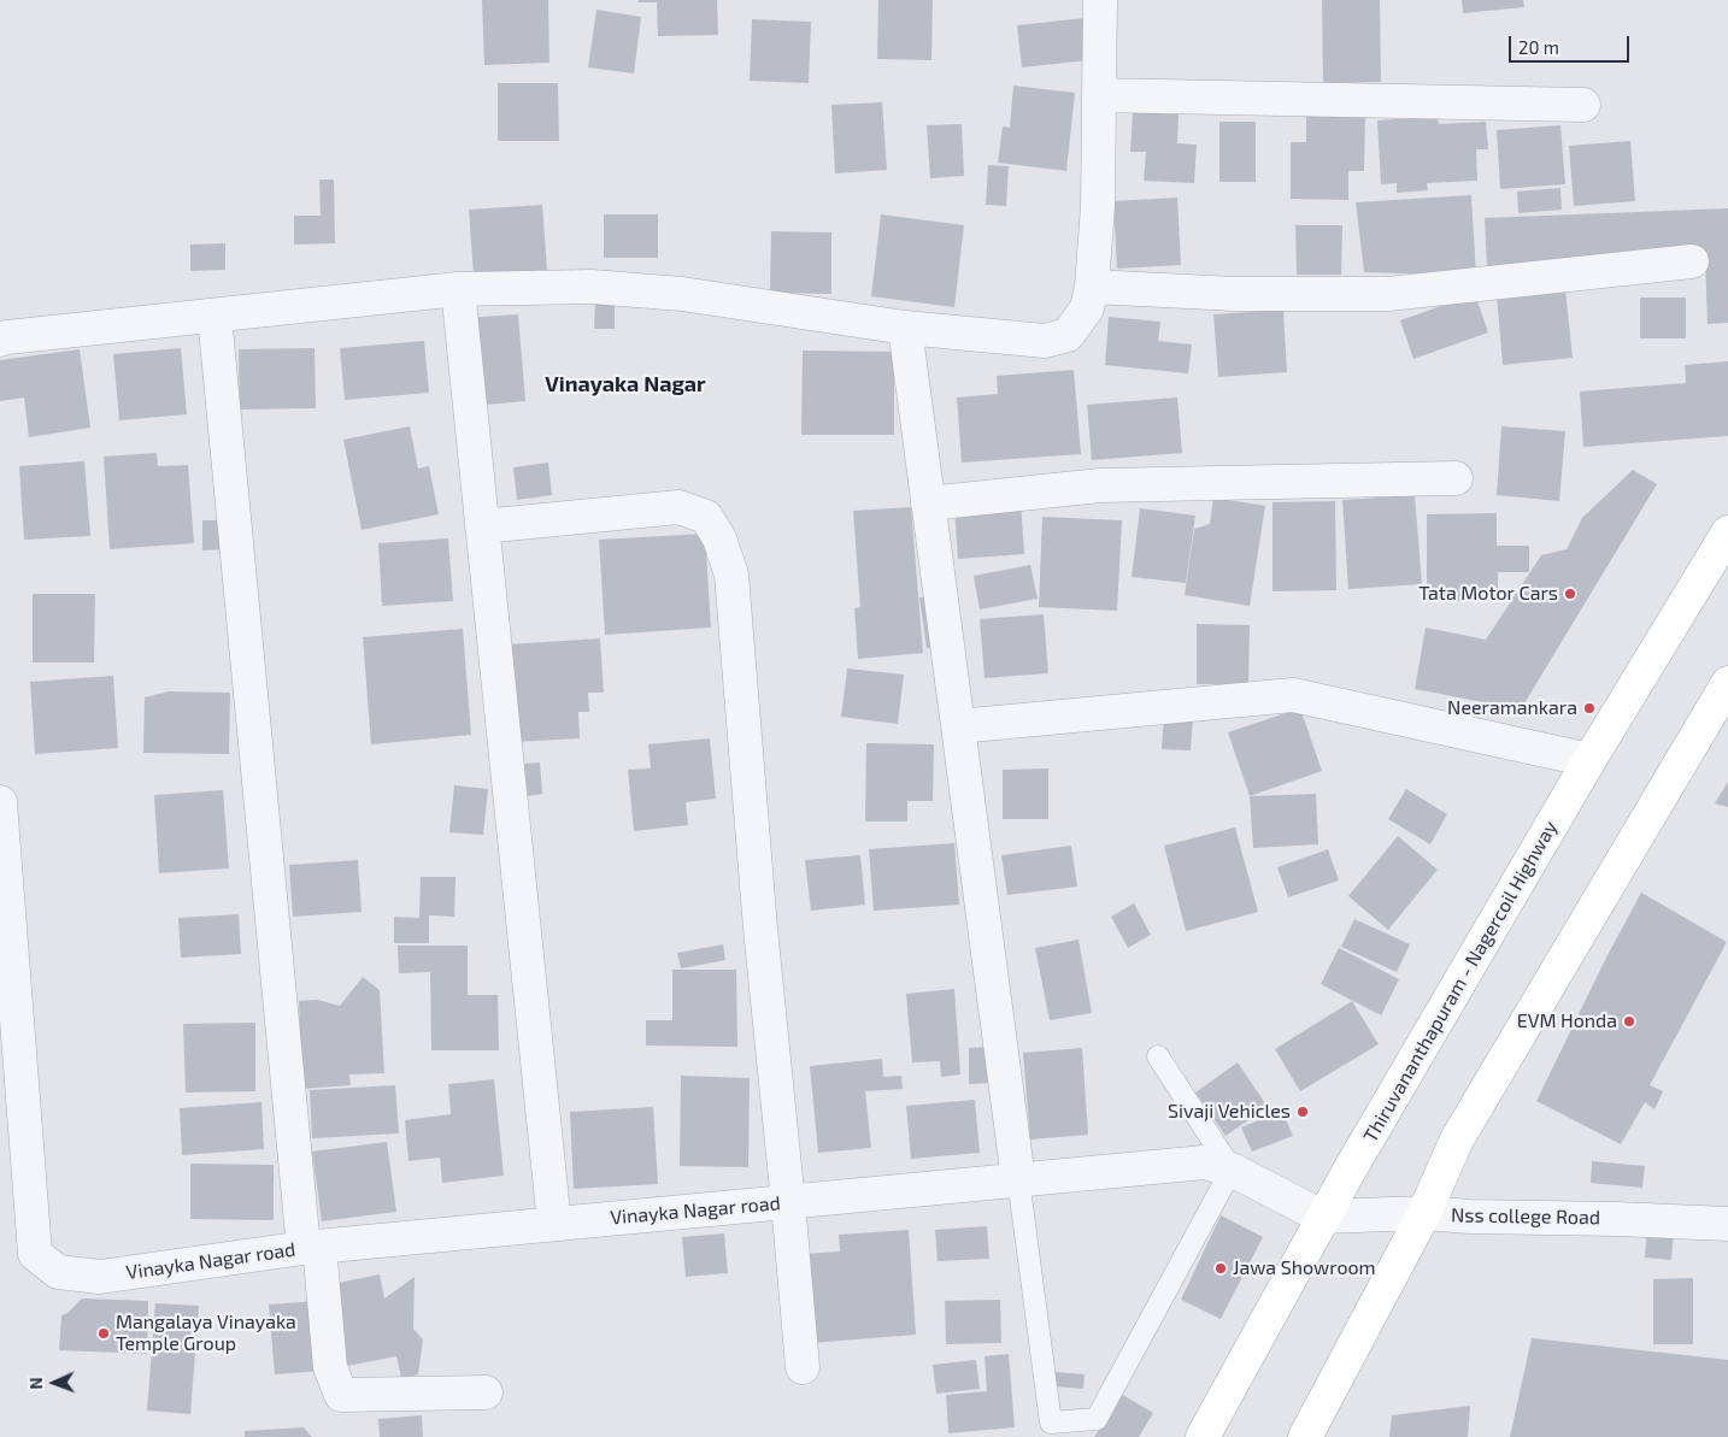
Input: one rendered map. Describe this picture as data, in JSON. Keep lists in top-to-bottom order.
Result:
{
  "streets": {
    "main road": ["Thiruvananthapuram - Nagercoil Highway"],
    "street": ["Vinayka Nagar road", "Nss college Road"]
  },
  "crossings": [
    ["Thiruvananthapuram - Nagercoil Highway", "Vinayka Nagar road"],
    ["Thiruvananthapuram - Nagercoil Highway", "Nss college Road"],
    ["Vinayka Nagar road", "Nss college Road"]
  ],
  "districts": ["Vinayaka Nagar"],
  "places": [
    "Tata Motor Cars",
    "Neeramankara",
    "EVM Honda",
    "Sivaji Vehicles",
    "Jawa Showroom",
    "Mangalaya Vinayaka Temple Group"
  ],
  "scale_bar": "20 m",
  "north": "left"
}
